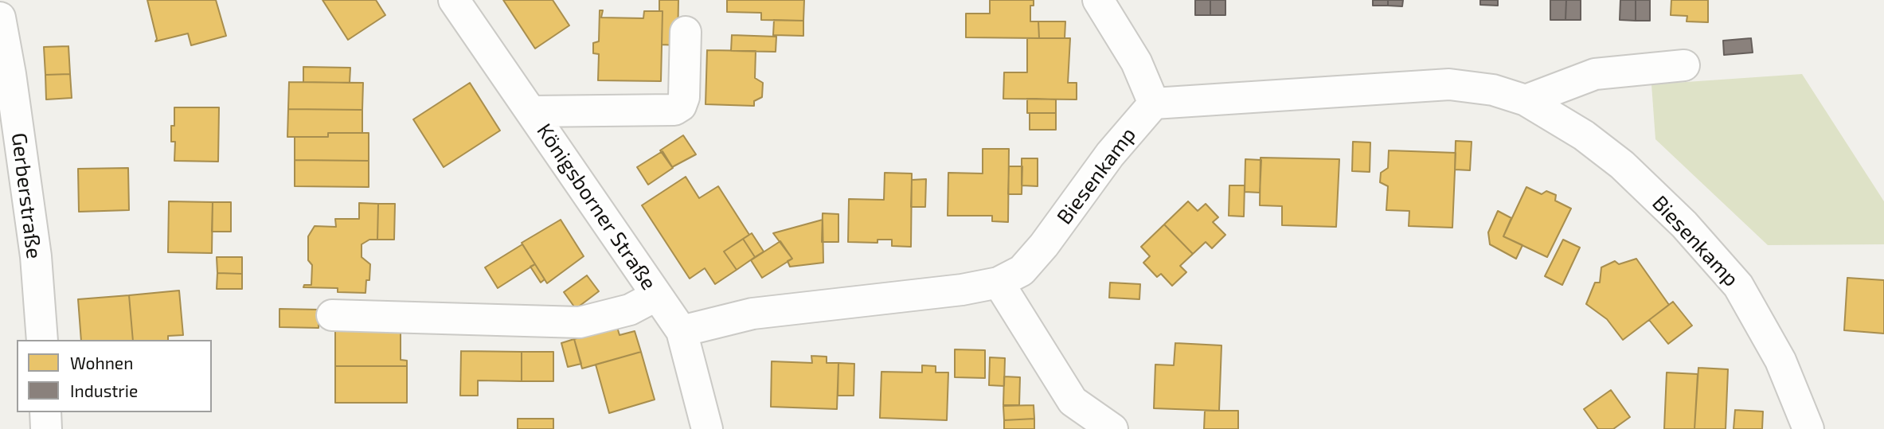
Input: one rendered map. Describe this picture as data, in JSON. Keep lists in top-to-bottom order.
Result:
{
  "streets": {
    "street": ["Biesenkamp", "Gerberstraße", "Königsborner Straße"]
  },
  "crossings": [
    ["Biesenkamp", "Königsborner Straße"]
  ],
  "legend": ["Wohnen", "Industrie"]
}
